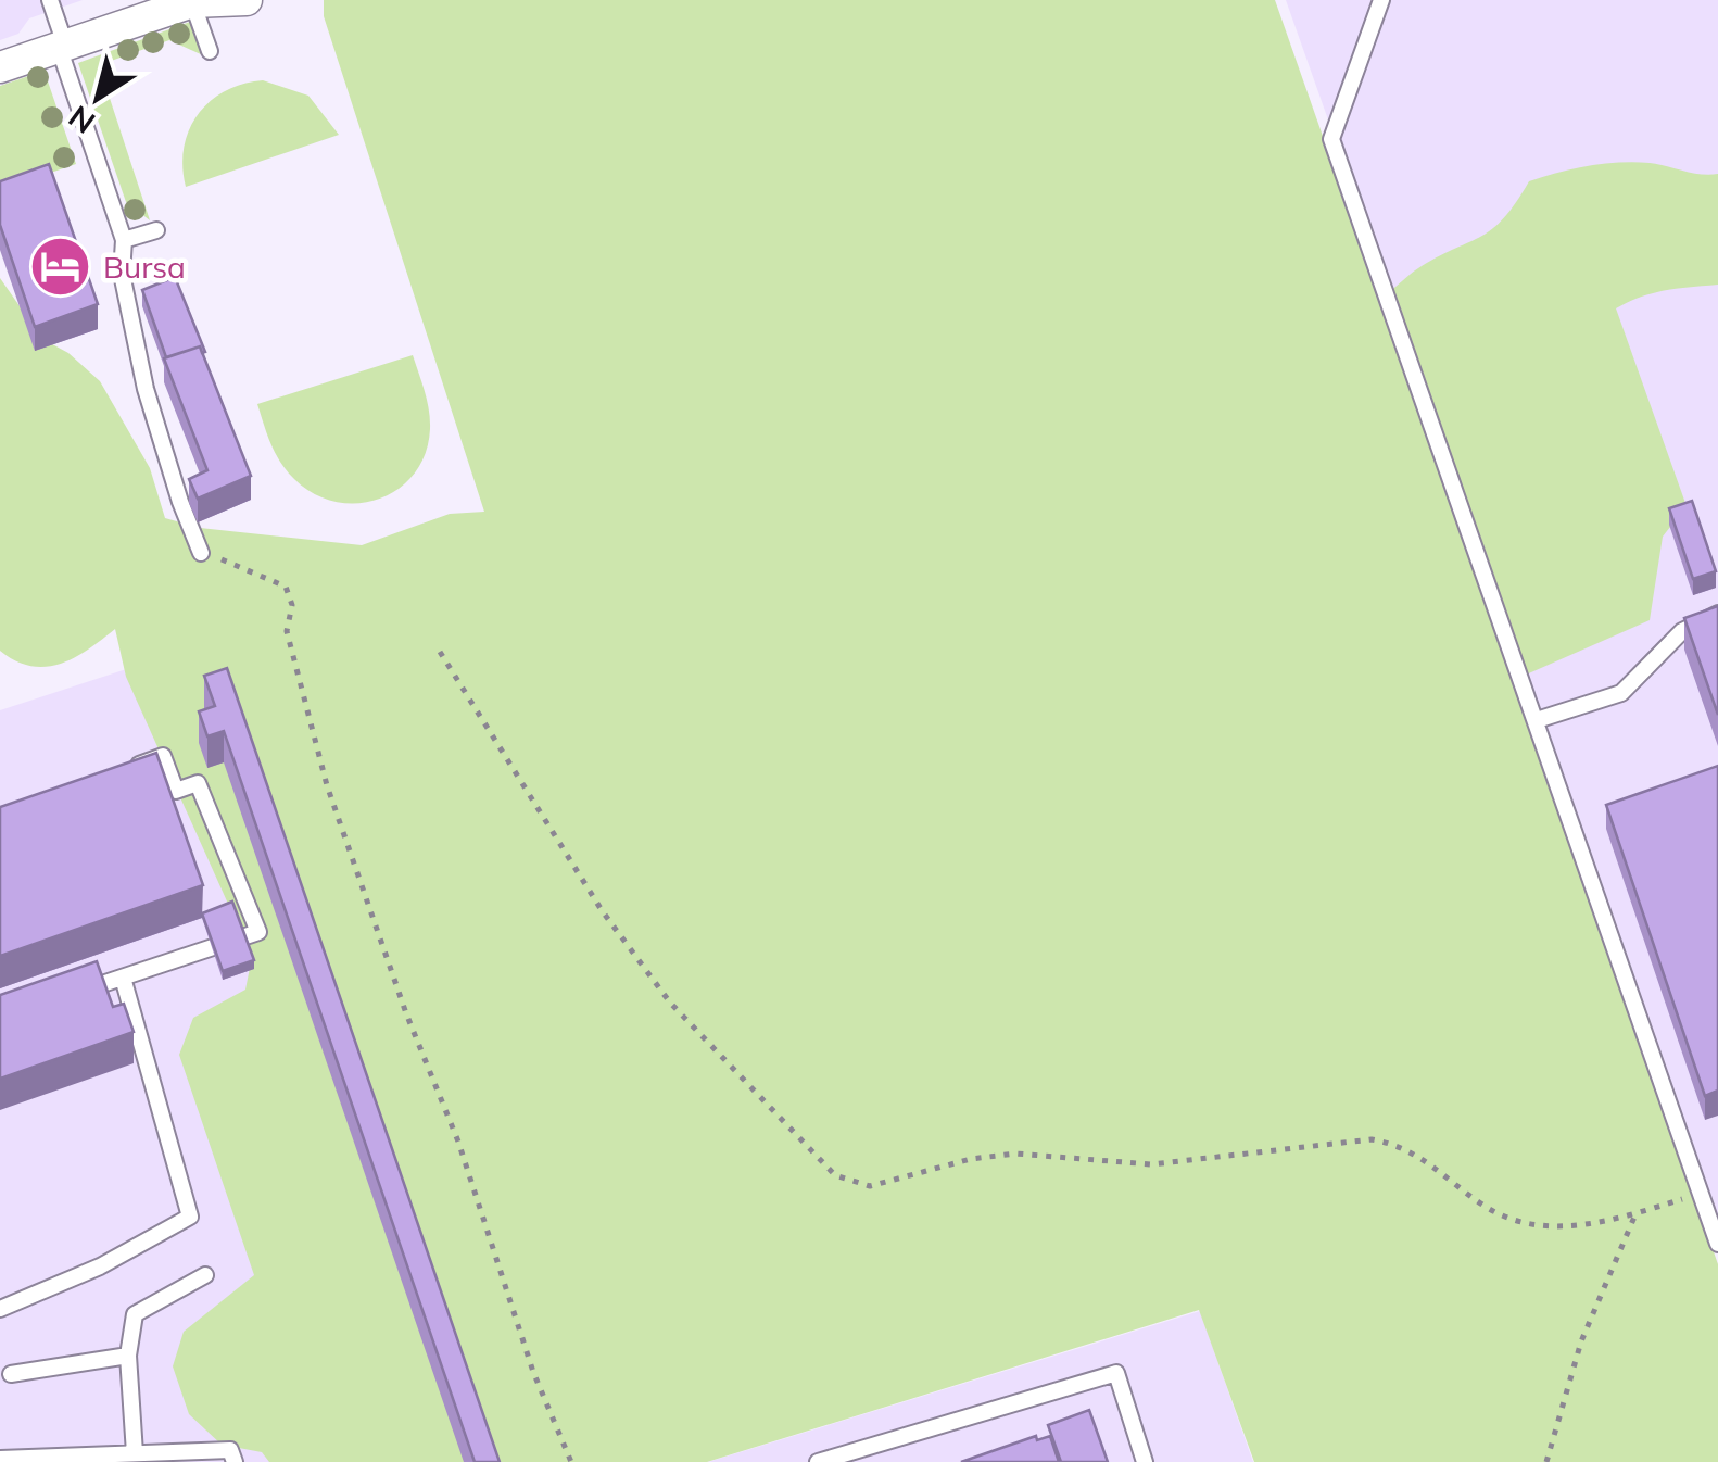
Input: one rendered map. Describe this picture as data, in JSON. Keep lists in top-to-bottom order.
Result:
{
  "places": {
    "hotel": ["Bursa"]
  },
  "north": "bottom left"
}
